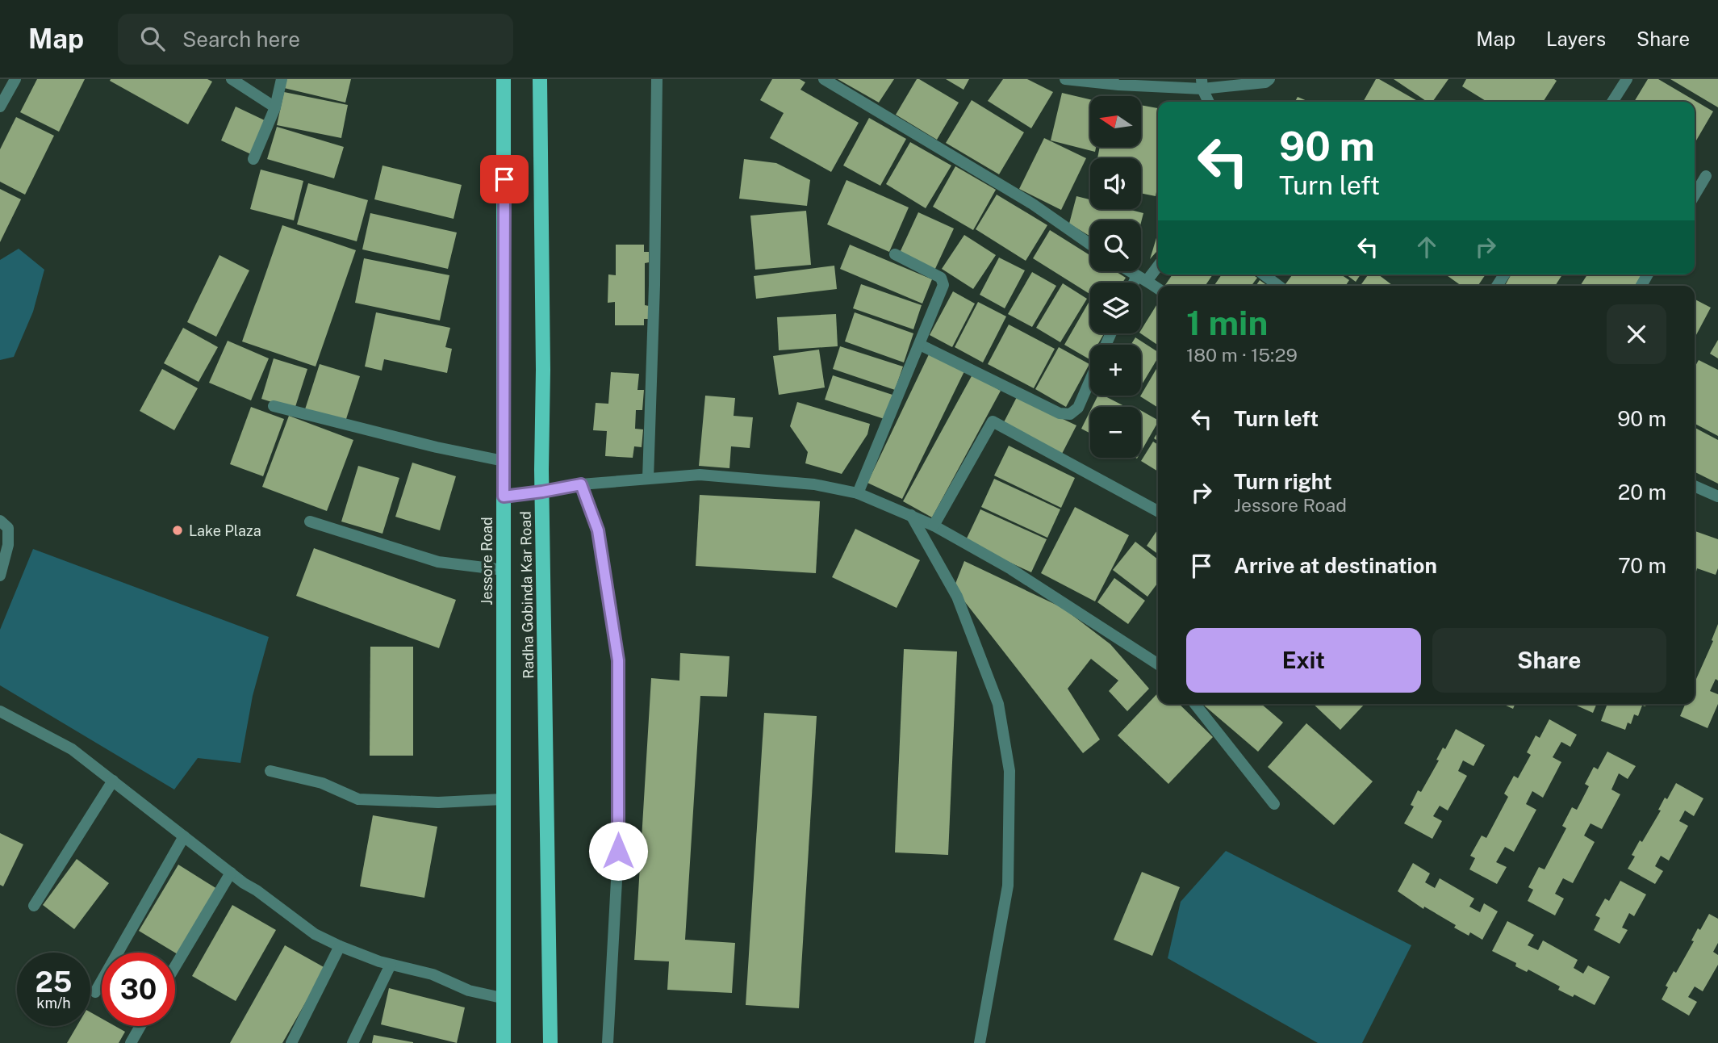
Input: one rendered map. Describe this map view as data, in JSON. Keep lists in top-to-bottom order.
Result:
{
  "streets": {
    "main road": ["Jessore Road", "Radha Gobinda Kar Road"]
  },
  "places": ["Lake Plaza"],
  "north": "left",
  "page": {
    "header": "Map",
    "search": "Search here",
    "nav": ["Map", "Layers", "Share"],
    "map_buttons": ["+", "−"],
    "turn": ["90 m", "Turn left"],
    "heading": ["1 min", "180 m · 15:29"],
    "list": [
      {
        "name": "Turn left",
        "value": "90 m"
      },
      {
        "name": "Turn right",
        "note": "Jessore Road",
        "value": "20 m"
      },
      {
        "name": "Arrive at destination",
        "value": "70 m"
      }
    ],
    "buttons": ["Exit", "Share"],
    "speed": "25 km/h",
    "limit": "30"
  }
}
